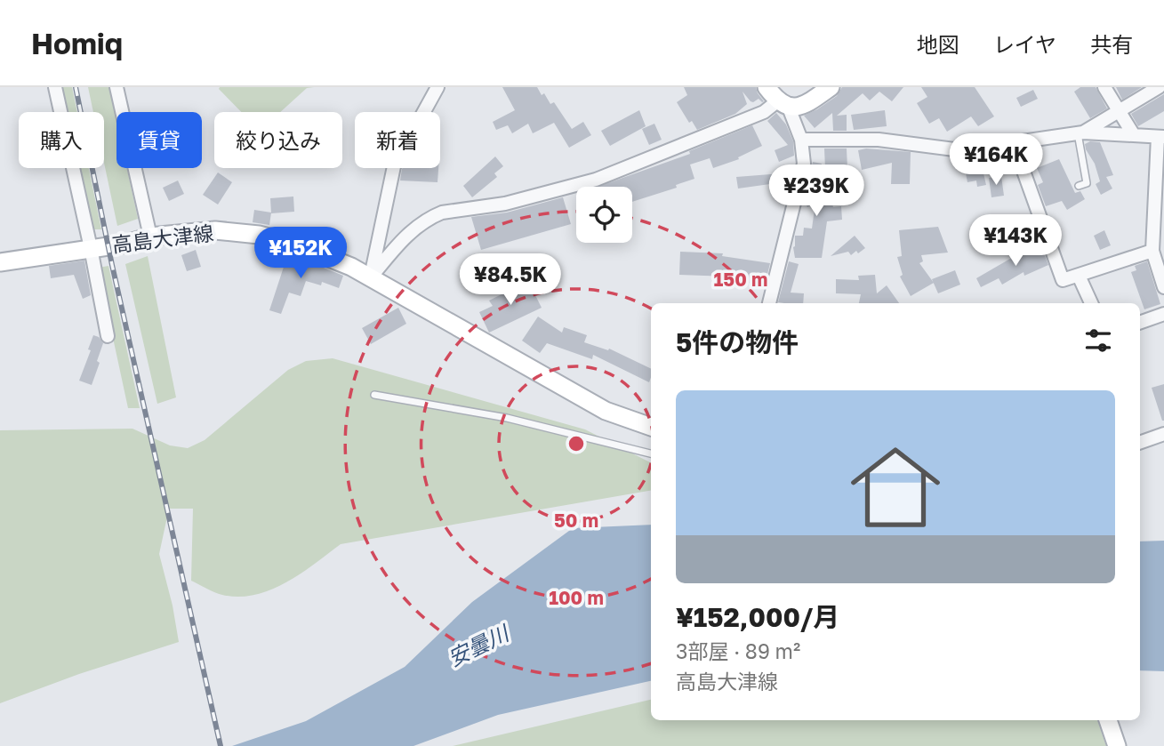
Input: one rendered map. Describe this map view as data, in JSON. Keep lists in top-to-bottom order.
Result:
{
  "streets": {
    "main road": ["高島大津線"]
  },
  "water": ["安曇川"],
  "page": {
    "header": "Homiq",
    "nav": ["地図", "レイヤ", "共有"],
    "chip": [
      "購入",
      "賃貸",
      "絞り込み",
      "新着"
    ],
    "price": [
      "¥164K",
      "¥239K",
      "¥143K",
      "¥152K",
      "¥84.5K"
    ],
    "heading": "5件の物件",
    "list": [
      {
        "name": "¥152,000/月",
        "note": "3部屋 · 89 m² · 高島大津線"
      }
    ]
  },
  "rings": ["150 m", "50 m", "100 m"]
}
